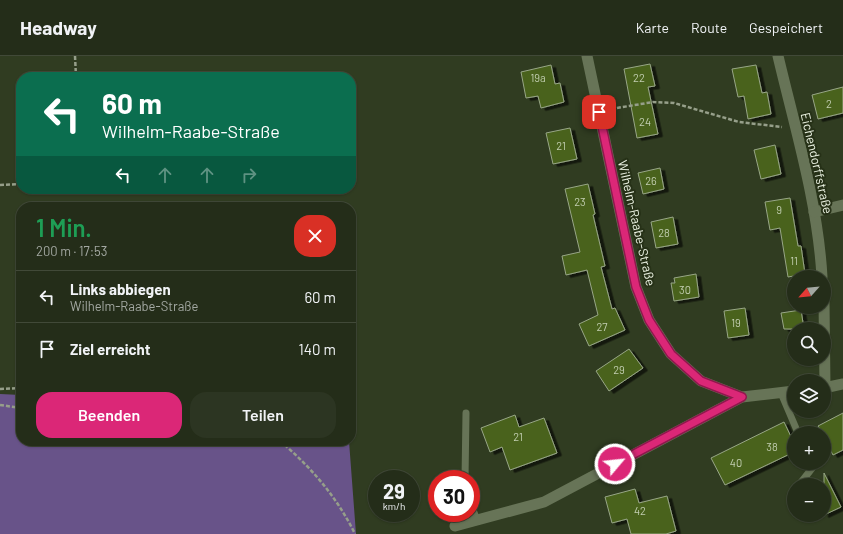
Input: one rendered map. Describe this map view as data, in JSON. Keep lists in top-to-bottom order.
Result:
{
  "streets": {
    "street": ["Eichendorffstraße", "Wilhelm-Raabe-Straße"]
  },
  "house_numbers": [
    "19a",
    "22",
    "2",
    "24",
    "21",
    "26",
    "23",
    "9",
    "28",
    "11",
    "30",
    "19",
    "27",
    "29",
    "21",
    "38",
    "40",
    "42"
  ],
  "north": "bottom left",
  "page": {
    "header": "Headway",
    "nav": ["Karte", "Route", "Gespeichert"],
    "turn": ["60 m", "Wilhelm-Raabe-Straße"],
    "heading": ["1 Min.", "200 m · 17:53"],
    "map_buttons": ["+", "−"],
    "list": [
      {
        "name": "Links abbiegen",
        "note": "Wilhelm-Raabe-Straße",
        "value": "60 m"
      },
      {
        "name": "Ziel erreicht",
        "value": "140 m"
      }
    ],
    "buttons": ["Beenden", "Teilen"],
    "speed": "29 km/h",
    "limit": "30"
  }
}
